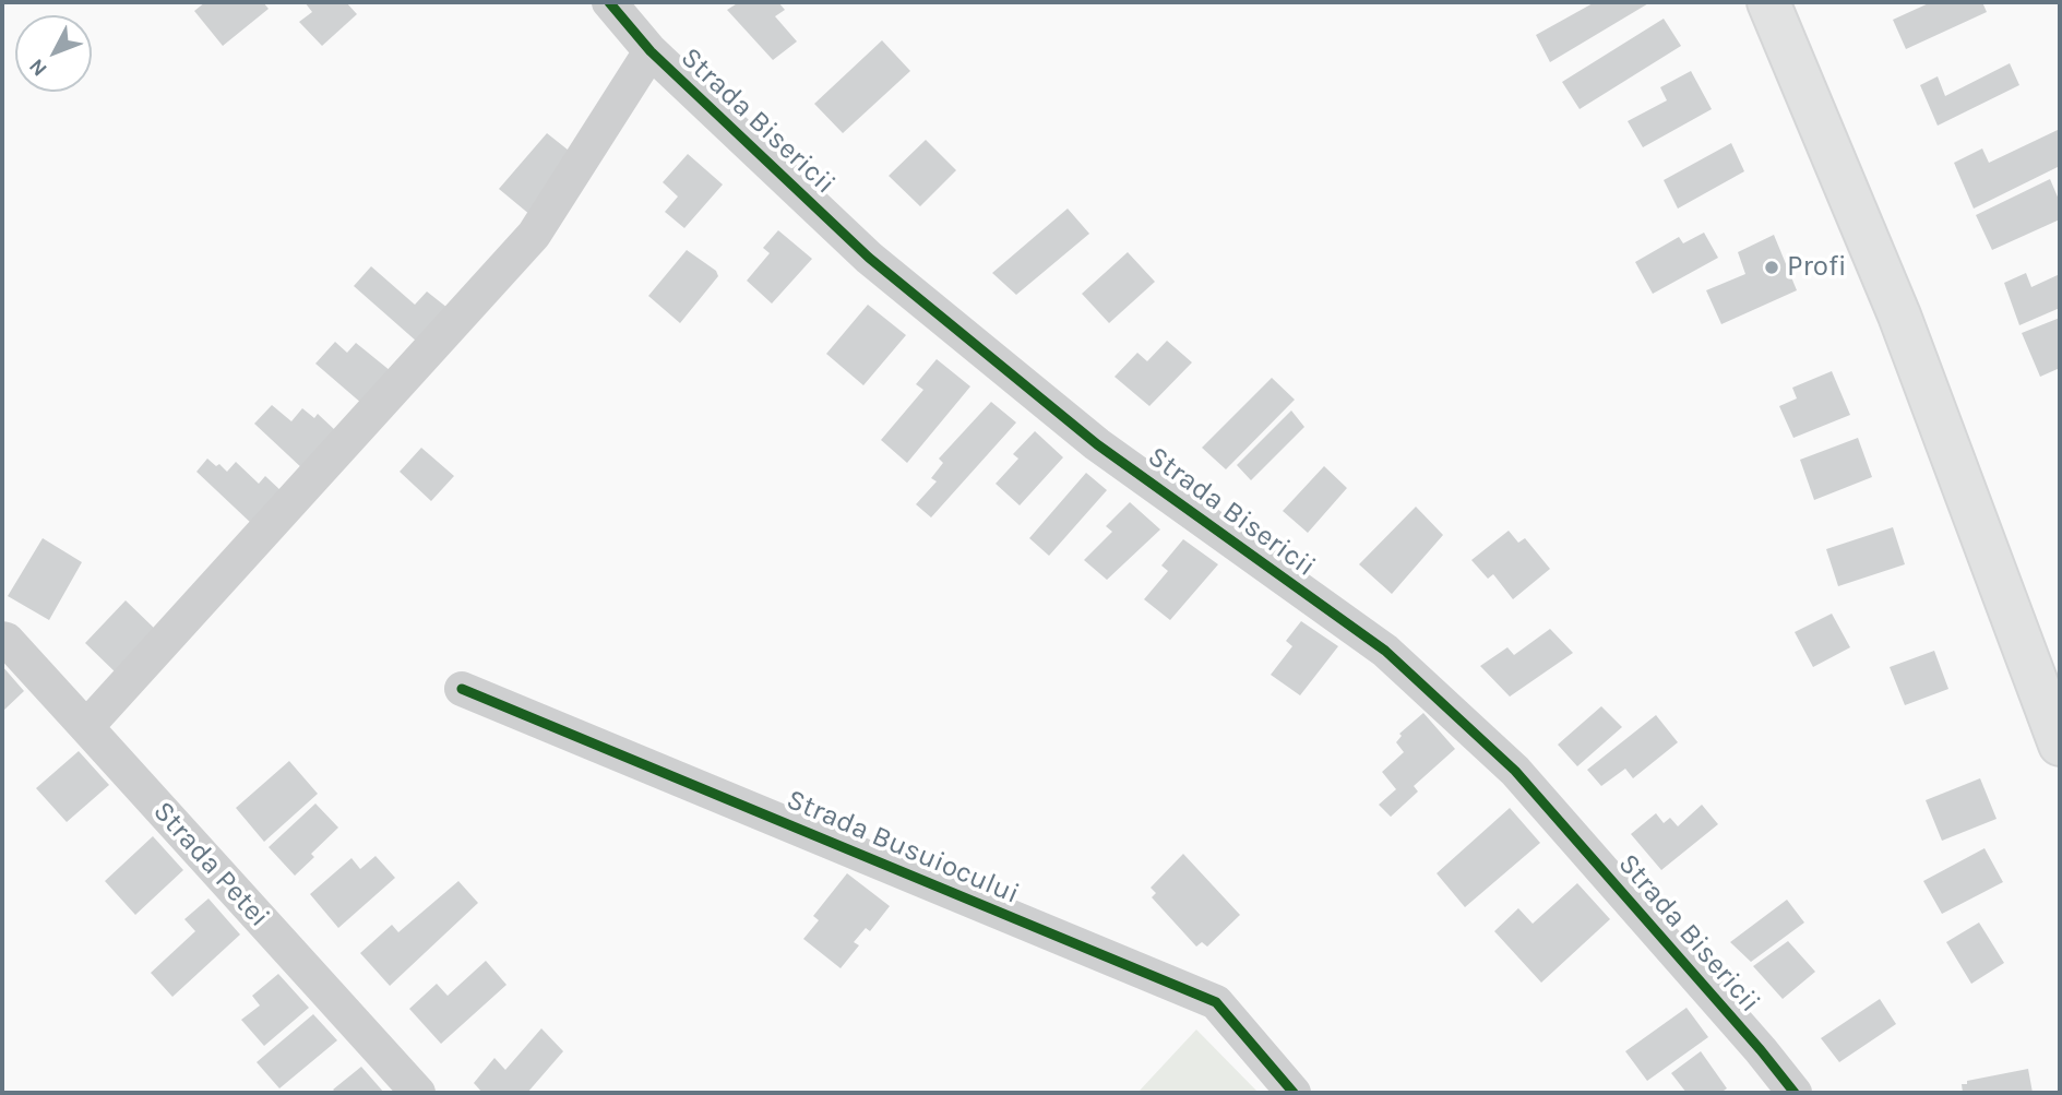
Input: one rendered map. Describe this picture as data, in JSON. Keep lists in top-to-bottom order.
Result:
{
  "streets": {
    "street": ["Strada Bisericii", "Strada Busuiocului", "Strada Petei"]
  },
  "places": ["Profi"],
  "north": "bottom left"
}
